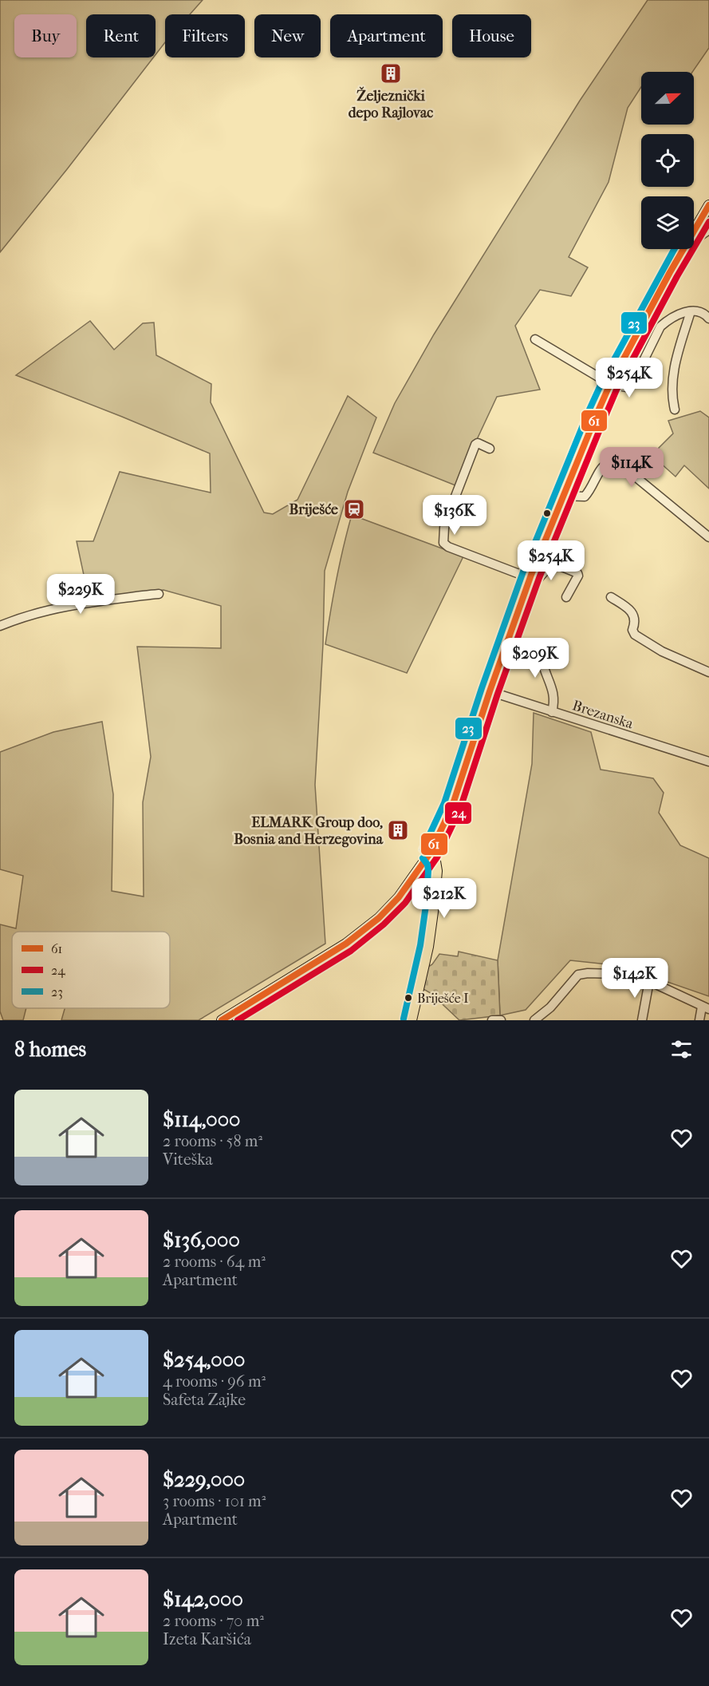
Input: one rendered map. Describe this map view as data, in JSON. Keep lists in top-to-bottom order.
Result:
{
  "streets": {
    "street": ["Brezanska"]
  },
  "places": {
    "building": ["Željeznički depo Rajlovac", "ELMARK Group doo, Bosnia and Herzegovina"],
    "station": ["Briješće"],
    "other": ["Briješće I"]
  },
  "lines": ["transit line 61", "transit line 24", "transit line 23"],
  "legend": ["61", "24", "23"],
  "north": "right",
  "page": {
    "chip": [
      "Buy",
      "Rent",
      "Filters",
      "New",
      "Apartment",
      "House"
    ],
    "price": [
      "$254K",
      "$114K",
      "$136K",
      "$254K",
      "$229K",
      "$209K",
      "$212K",
      "$142K"
    ],
    "heading": "8 homes",
    "list": [
      {
        "name": "$114,000",
        "note": "2 rooms · 58 m² · Viteška"
      },
      {
        "name": "$136,000",
        "note": "2 rooms · 64 m² · Apartment"
      },
      {
        "name": "$254,000",
        "note": "4 rooms · 96 m² · Safeta Zajke"
      },
      {
        "name": "$229,000",
        "note": "3 rooms · 101 m² · Apartment"
      },
      {
        "name": "$142,000",
        "note": "2 rooms · 70 m² · Izeta Karšića"
      }
    ]
  }
}
